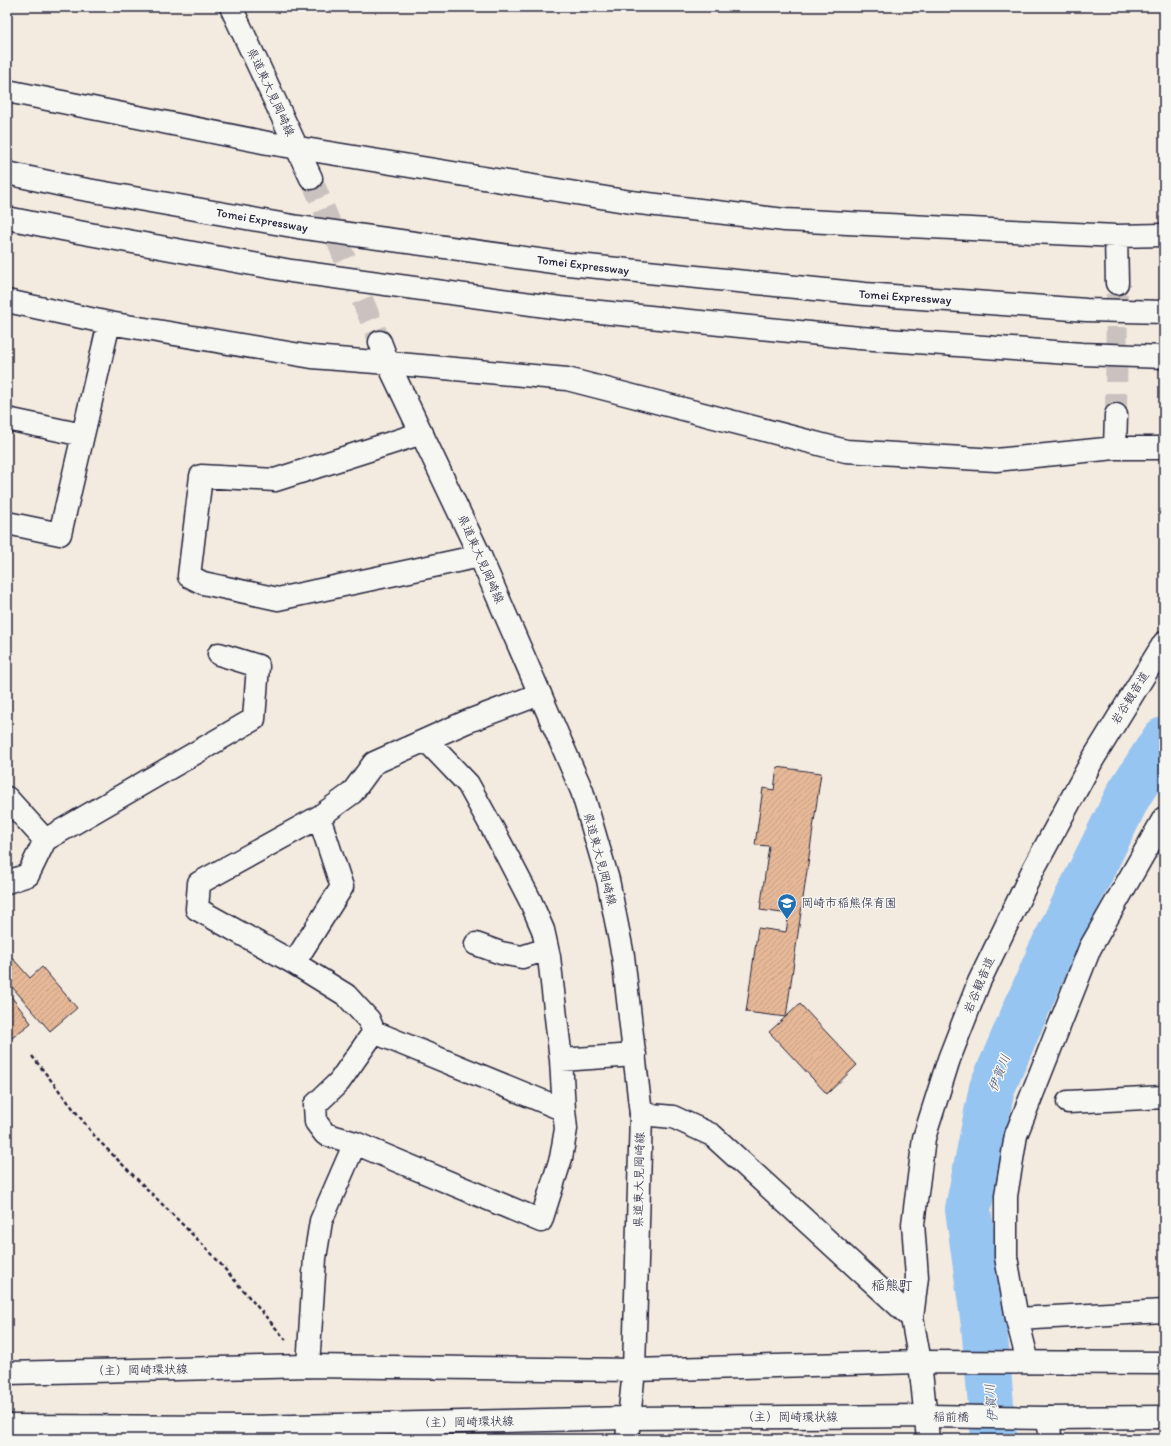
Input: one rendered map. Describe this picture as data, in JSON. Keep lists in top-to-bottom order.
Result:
{
  "streets": {
    "main road": [
      "県道東大見岡崎線",
      "Tomei Expressway",
      "岩谷観音道",
      "（主）岡崎環状線",
      "稲前橋"
    ]
  },
  "crossings": [
    ["県道東大見岡崎線", "（主）岡崎環状線"],
    ["岩谷観音道", "（主）岡崎環状線"],
    ["（主）岡崎環状線", "稲前橋"]
  ],
  "districts": ["稲熊町"],
  "water": ["伊賀川"],
  "places": {
    "school or university": ["岡崎市稲熊保育園"]
  }
}
